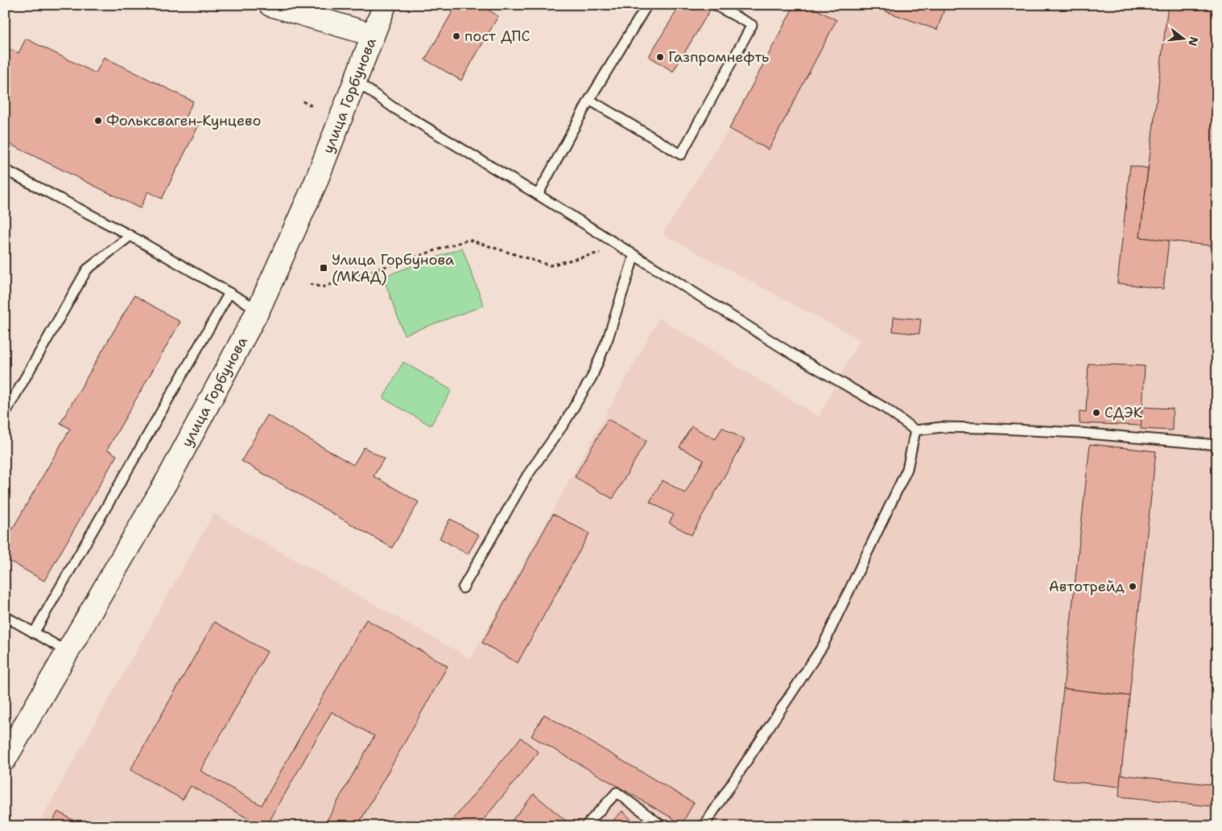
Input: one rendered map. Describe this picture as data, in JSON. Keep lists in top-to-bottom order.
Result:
{
  "streets": {
    "street": ["улица Горбунова"]
  },
  "places": {
    "other": [
      "пост ДПС",
      "Газпромнефть",
      "Фольксваген-Кунцево",
      "СДЭК",
      "Автотрейд"
    ],
    "transit": ["Улица Горбунова (МКАД)"]
  },
  "north": "right"
}
